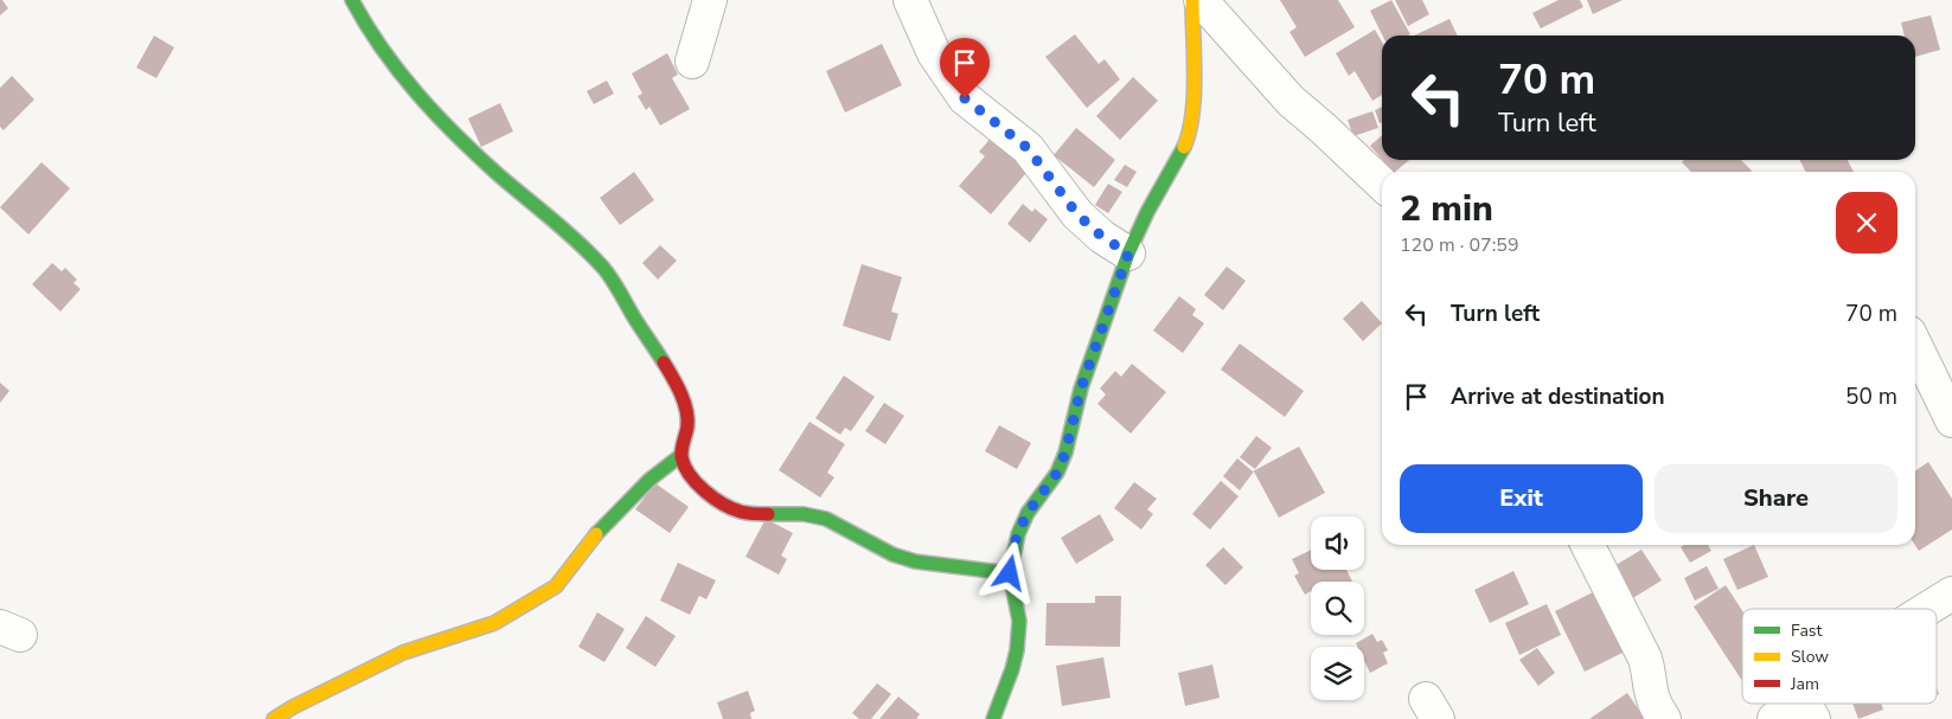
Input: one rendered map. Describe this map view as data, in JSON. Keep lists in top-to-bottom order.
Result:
{
  "legend": ["Fast", "Slow", "Jam"],
  "page": {
    "turn": ["70 m", "Turn left"],
    "heading": ["2 min", "120 m · 07:59"],
    "list": [
      {
        "name": "Turn left",
        "value": "70 m"
      },
      {
        "name": "Arrive at destination",
        "value": "50 m"
      }
    ],
    "buttons": ["Exit", "Share"]
  }
}
